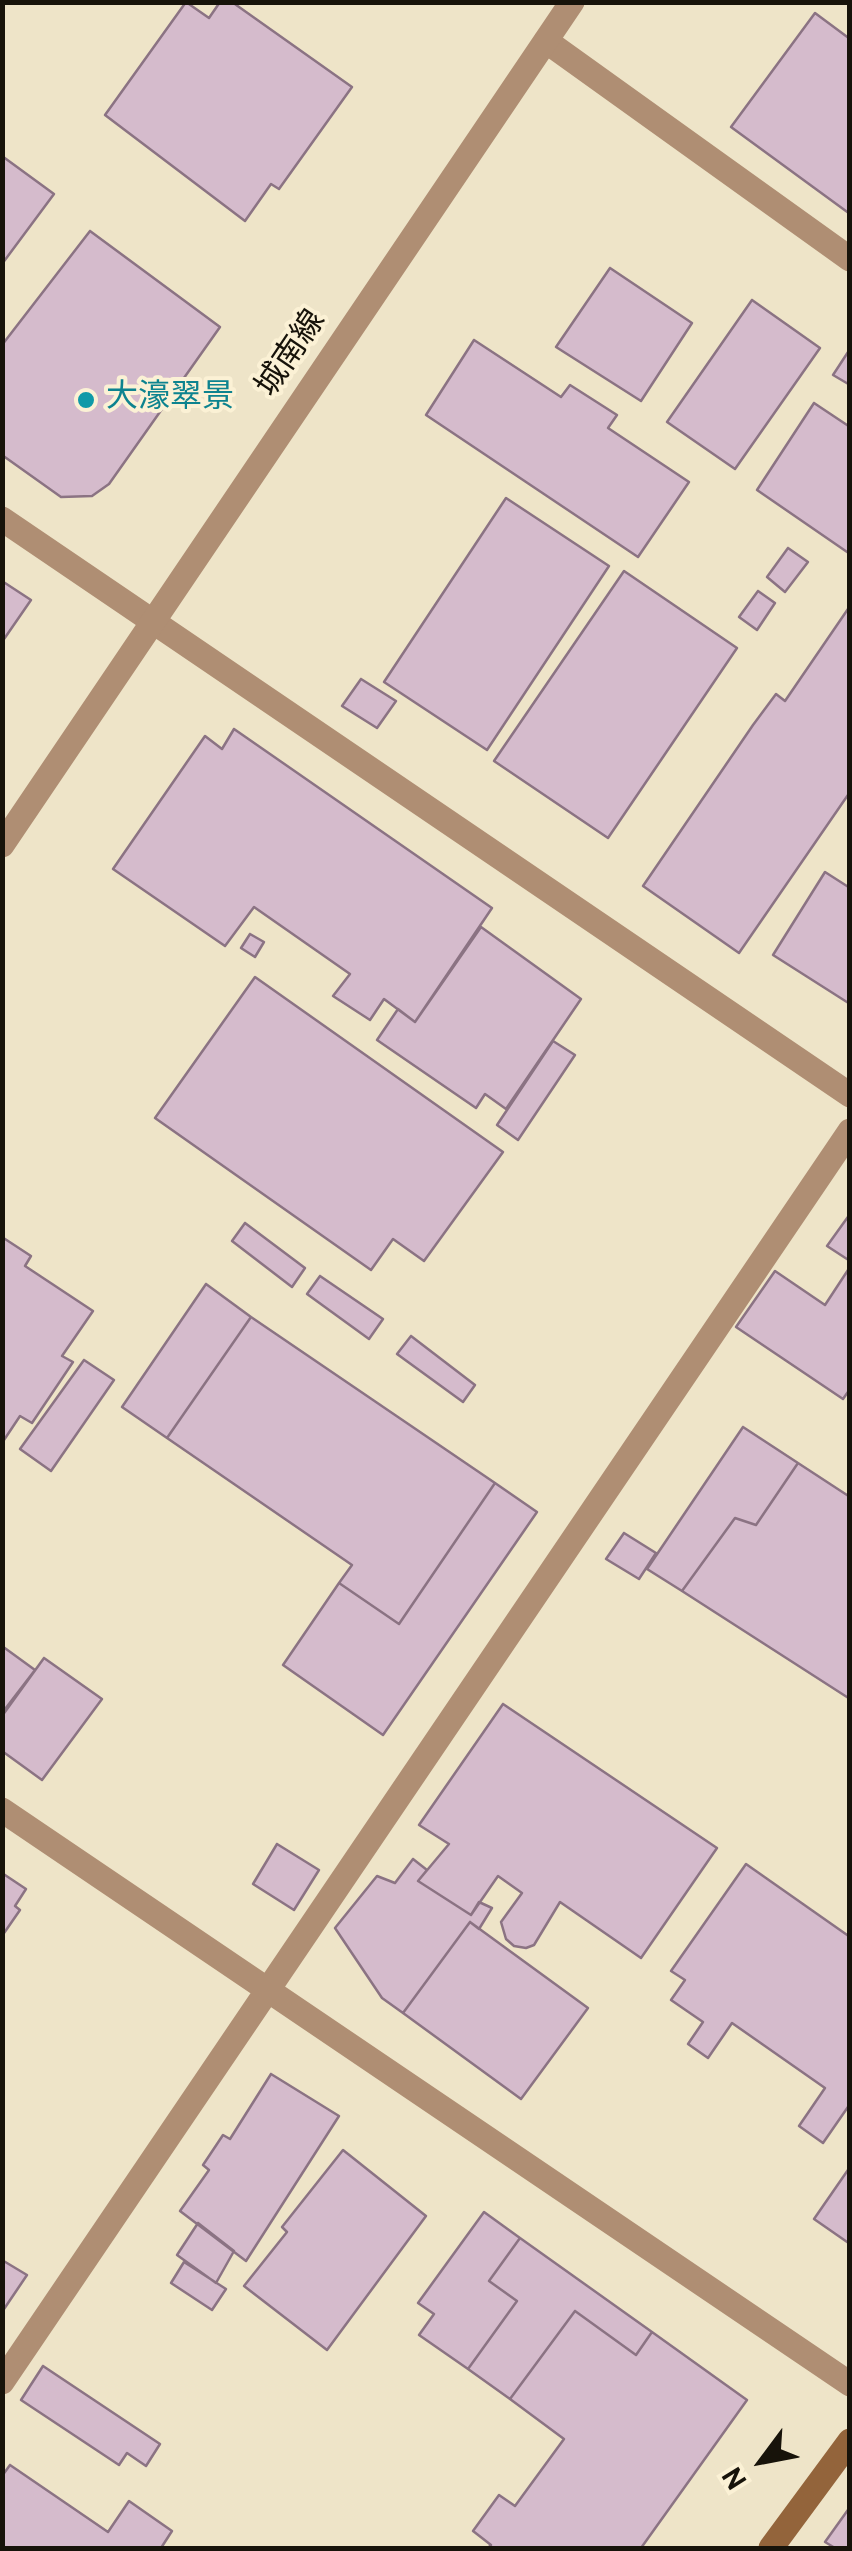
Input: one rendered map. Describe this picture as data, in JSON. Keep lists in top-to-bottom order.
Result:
{
  "streets": {
    "street": ["城南線"]
  },
  "places": ["大濠翠景"],
  "north": "bottom left"
}
